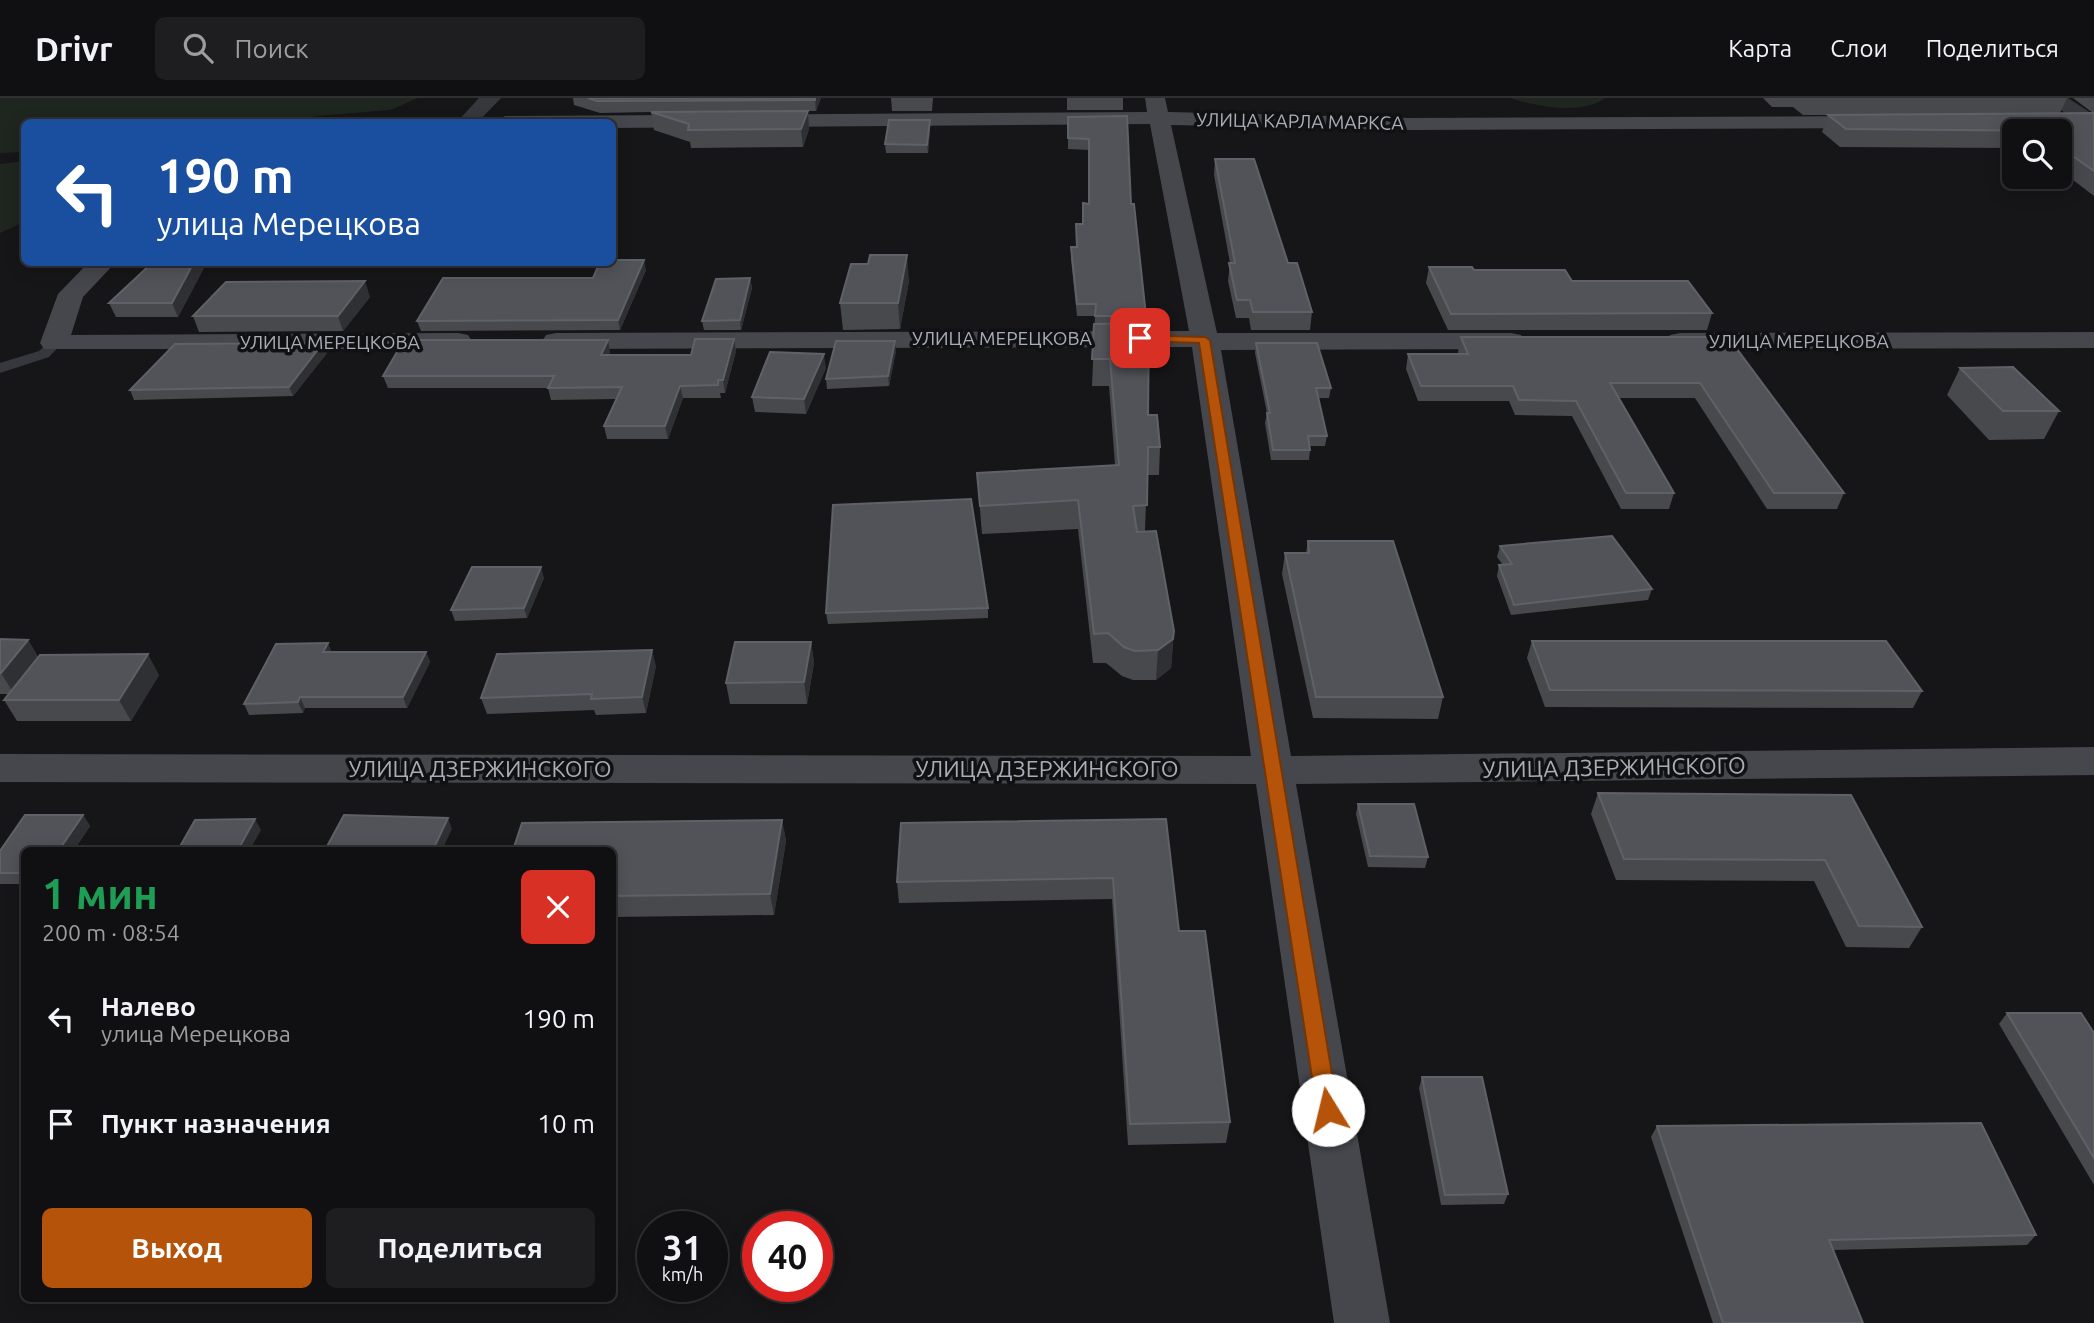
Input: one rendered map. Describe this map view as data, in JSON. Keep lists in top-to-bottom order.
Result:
{
  "streets": {
    "street": ["УЛИЦА КАРЛА МАРКСА", "УЛИЦА МЕРЕЦКОВА", "УЛИЦА ДЗЕРЖИНСКОГО"]
  },
  "page": {
    "header": "Drivr",
    "search": "Поиск",
    "nav": ["Карта", "Слои", "Поделиться"],
    "turn": ["190 m", "улица Мерецкова"],
    "heading": ["1 мин", "200 m · 08:54"],
    "list": [
      {
        "name": "Налево",
        "note": "улица Мерецкова",
        "value": "190 m"
      },
      {
        "name": "Пункт назначения",
        "value": "10 m"
      }
    ],
    "buttons": ["Выход", "Поделиться"],
    "speed": "31 km/h",
    "limit": "40"
  }
}
